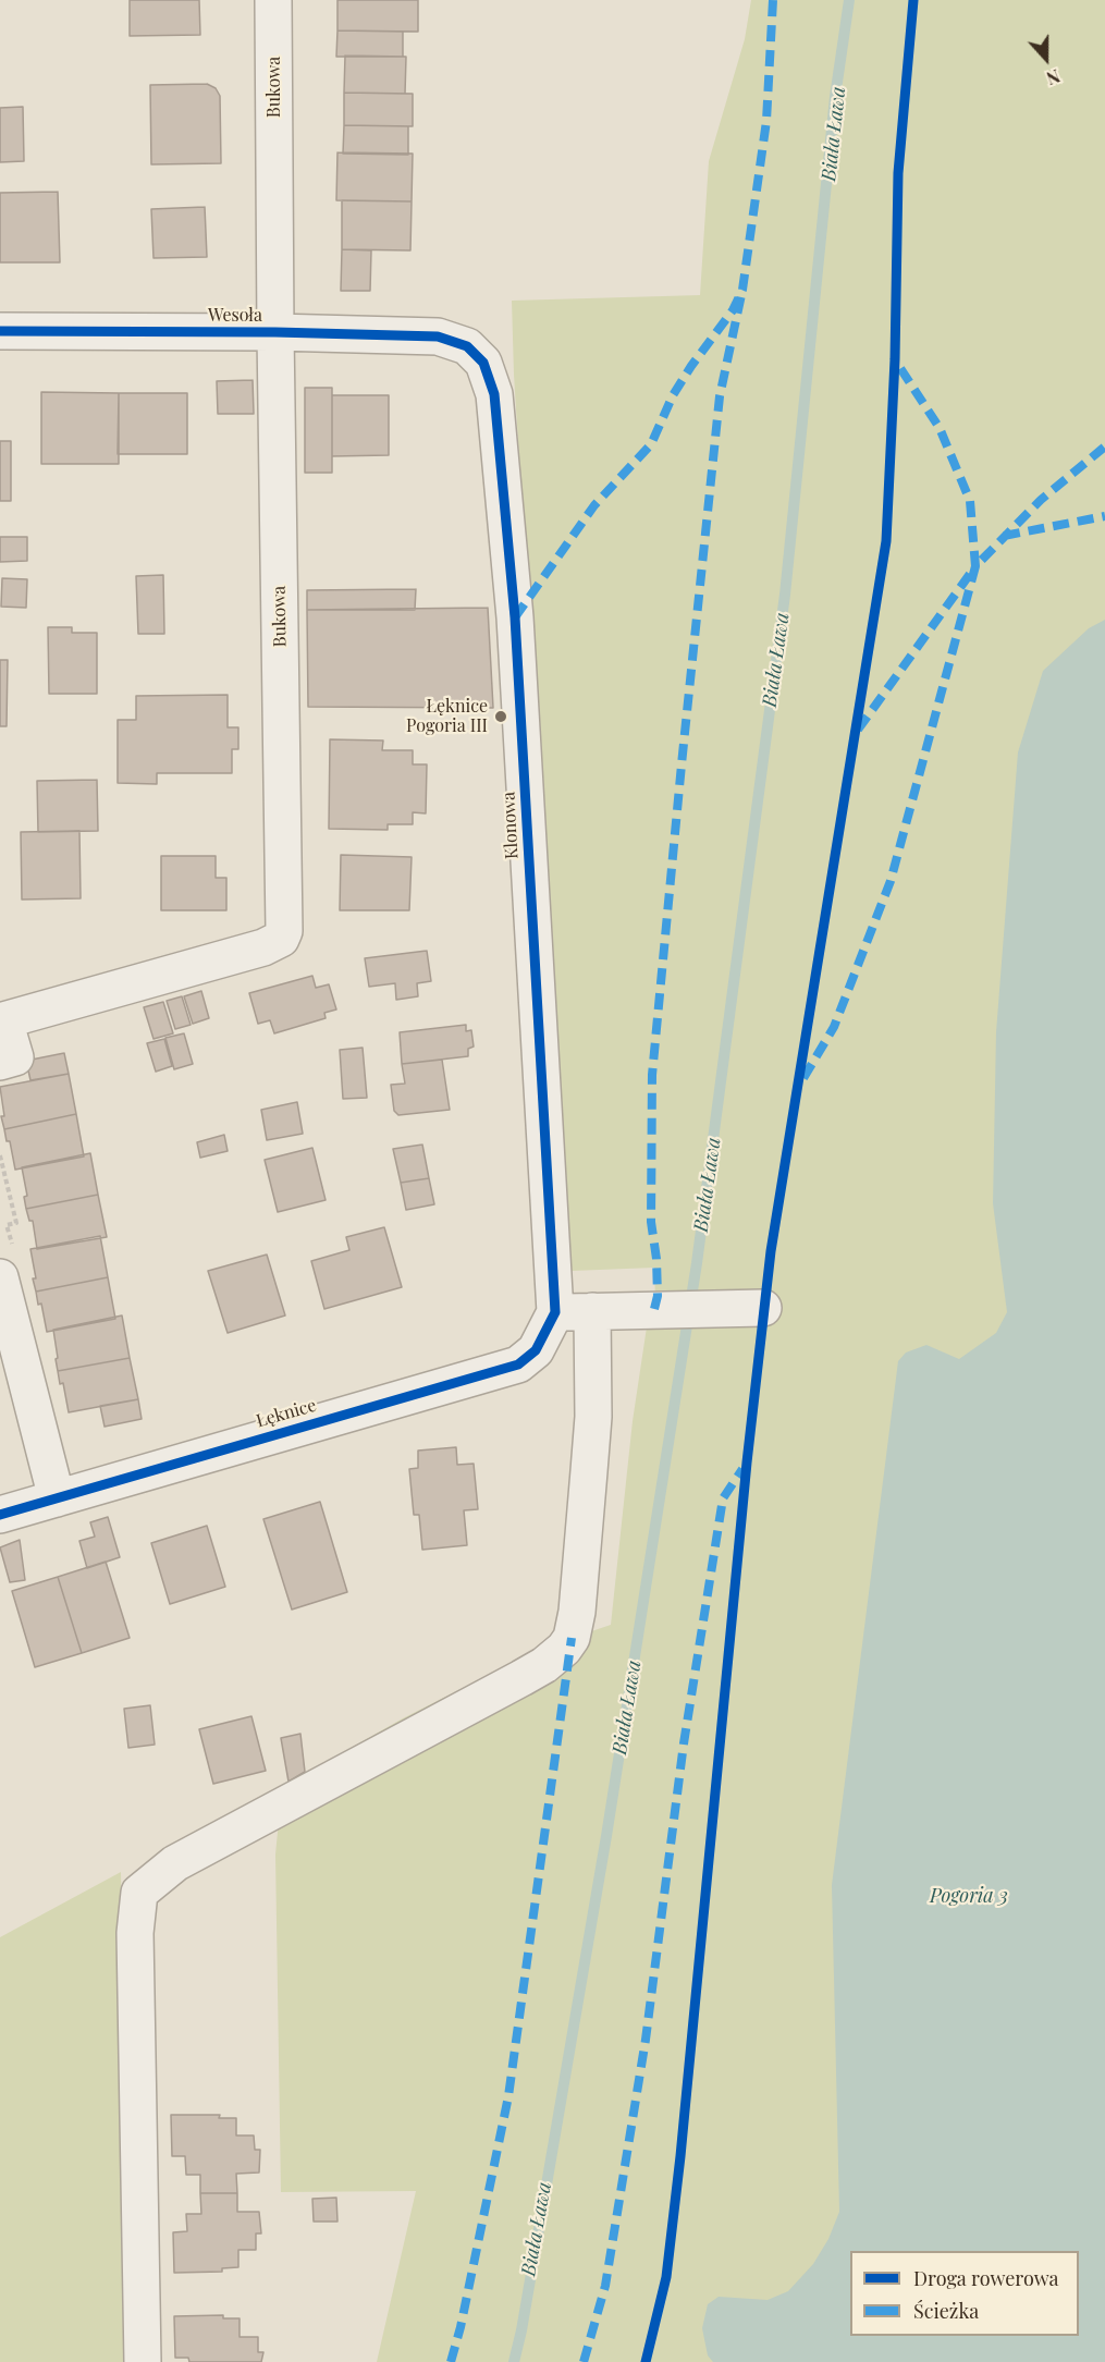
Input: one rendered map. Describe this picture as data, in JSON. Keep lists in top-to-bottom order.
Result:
{
  "streets": {
    "street": [
      "Bukowa",
      "Wesoła",
      "Klonowa",
      "Łęknice"
    ]
  },
  "crossings": [
    ["Bukowa", "Wesoła"],
    ["Wesoła", "Klonowa"],
    ["Klonowa", "Łęknice"]
  ],
  "water": ["Biała Ława", "Pogoria 3"],
  "places": ["Łęknice Pogoria III"],
  "legend": ["Droga rowerowa", "Ścieżka"],
  "north": "bottom"
}
